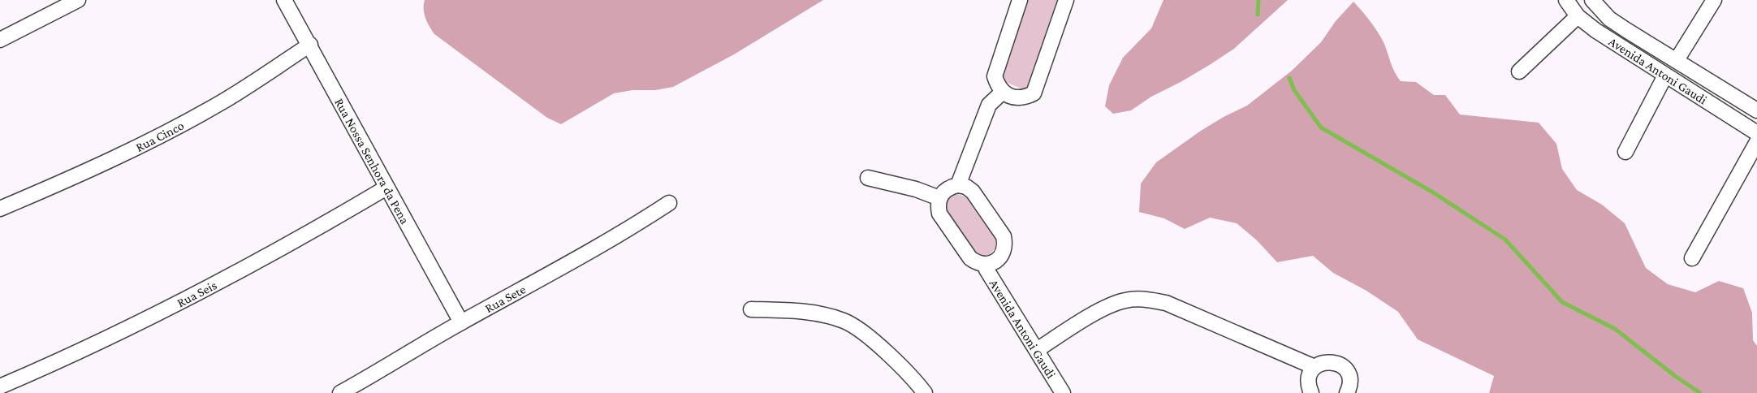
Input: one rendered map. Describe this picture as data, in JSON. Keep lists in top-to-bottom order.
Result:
{
  "streets": {
    "street": [
      "Avenida Antoni Gaudi",
      "Rua Cinco",
      "Rua Nossa Senhora da Pena",
      "Rua Seis",
      "Rua Sete"
    ]
  },
  "crossings": [
    ["Rua Cinco", "Rua Nossa Senhora da Pena"],
    ["Rua Nossa Senhora da Pena", "Rua Seis"],
    ["Rua Nossa Senhora da Pena", "Rua Sete"]
  ]
}
